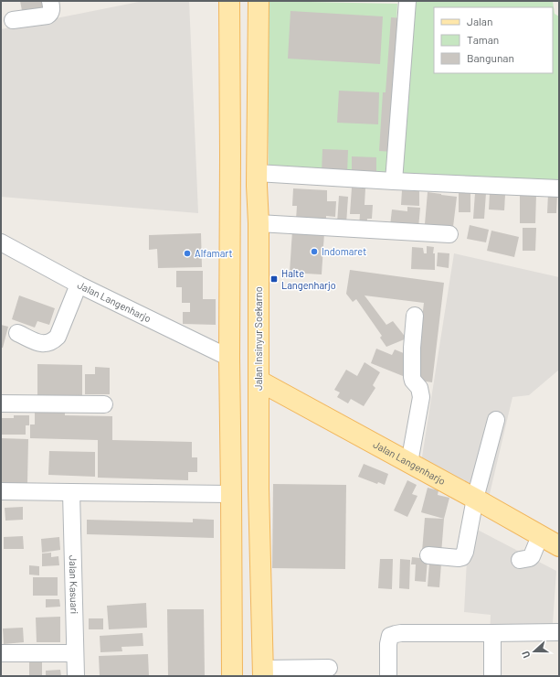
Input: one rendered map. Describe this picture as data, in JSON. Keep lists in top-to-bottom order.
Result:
{
  "streets": {
    "main road": ["Jalan Langenharjo", "Jalan Insinyur Soekarno"],
    "street": ["Jalan Kasuari"]
  },
  "crossings": [
    ["Jalan Langenharjo", "Jalan Insinyur Soekarno"]
  ],
  "places": {
    "other": ["Indomaret", "Alfamart"],
    "transit": ["Halte Langenharjo"]
  },
  "legend": ["Jalan", "Taman", "Bangunan"],
  "north": "left"
}
